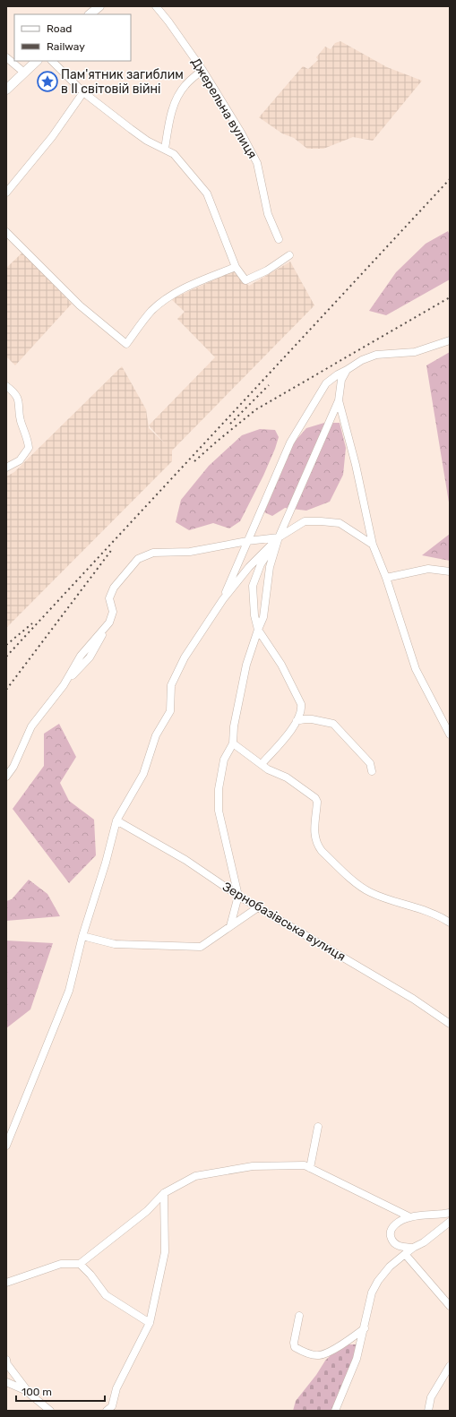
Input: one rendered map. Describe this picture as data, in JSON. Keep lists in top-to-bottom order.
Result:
{
  "streets": {
    "street": ["Джерельна вулиця", "Зернобазівська вулиця"]
  },
  "places": {
    "place": ["Пам'ятник загиблим в II світовій війні"]
  },
  "legend": ["Road", "Railway"],
  "scale_bar": "100 m"
}
